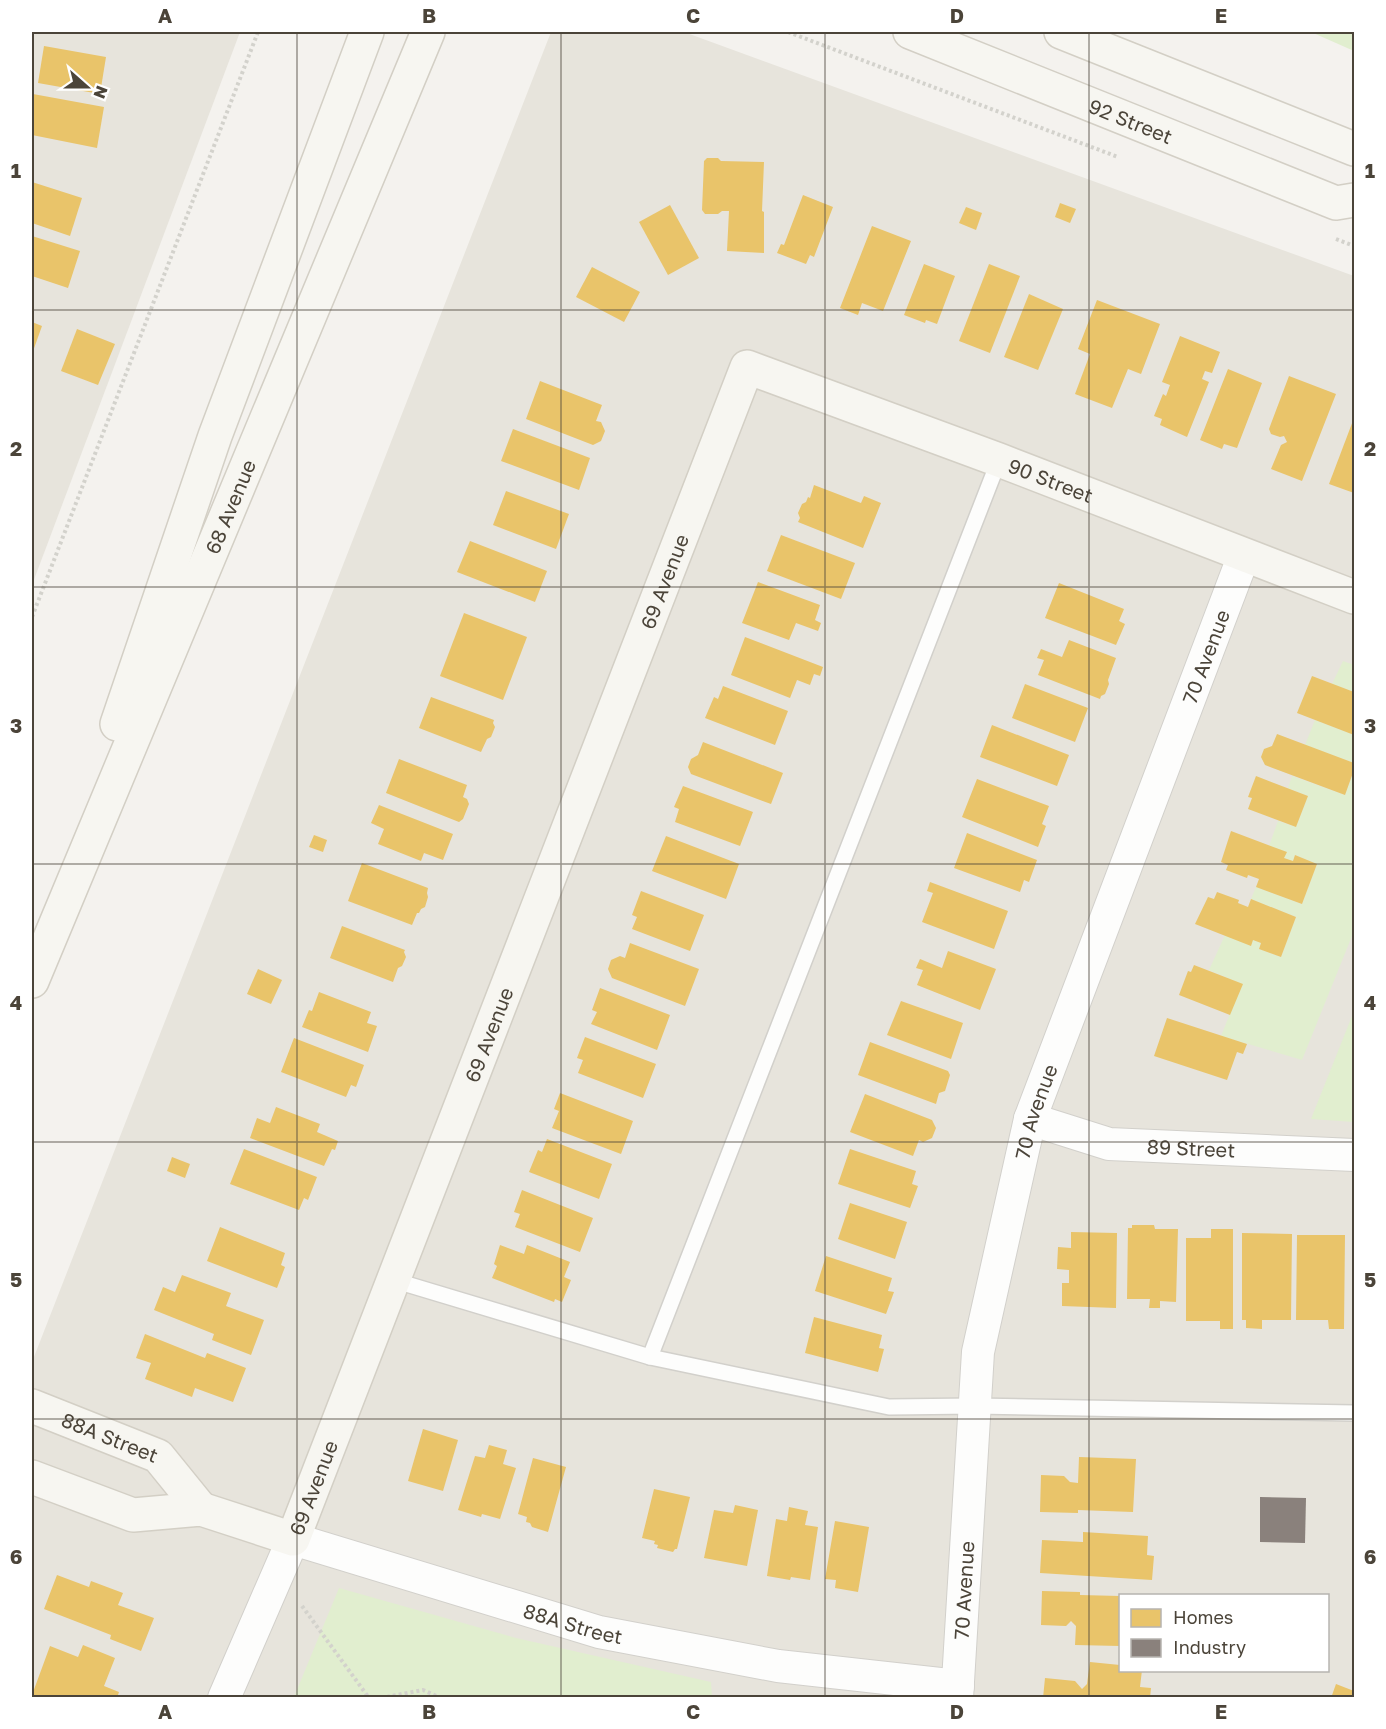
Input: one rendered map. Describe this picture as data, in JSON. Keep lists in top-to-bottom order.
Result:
{
  "streets": {
    "main road": [
      "92 Street",
      "90 Street",
      "68 Avenue",
      "69 Avenue",
      "88A Street"
    ],
    "street": ["70 Avenue", "89 Street"]
  },
  "crossings": [
    ["90 Street", "69 Avenue"],
    ["90 Street", "70 Avenue"],
    ["69 Avenue", "88A Street"],
    ["70 Avenue", "89 Street"],
    ["70 Avenue", "88A Street"]
  ],
  "legend": ["Homes", "Industry"],
  "north": "right",
  "grid": {
    "columns": [
      "A",
      "B",
      "C",
      "D",
      "E"
    ],
    "rows": [
      "1",
      "2",
      "3",
      "4",
      "5",
      "6"
    ]
  }
}
